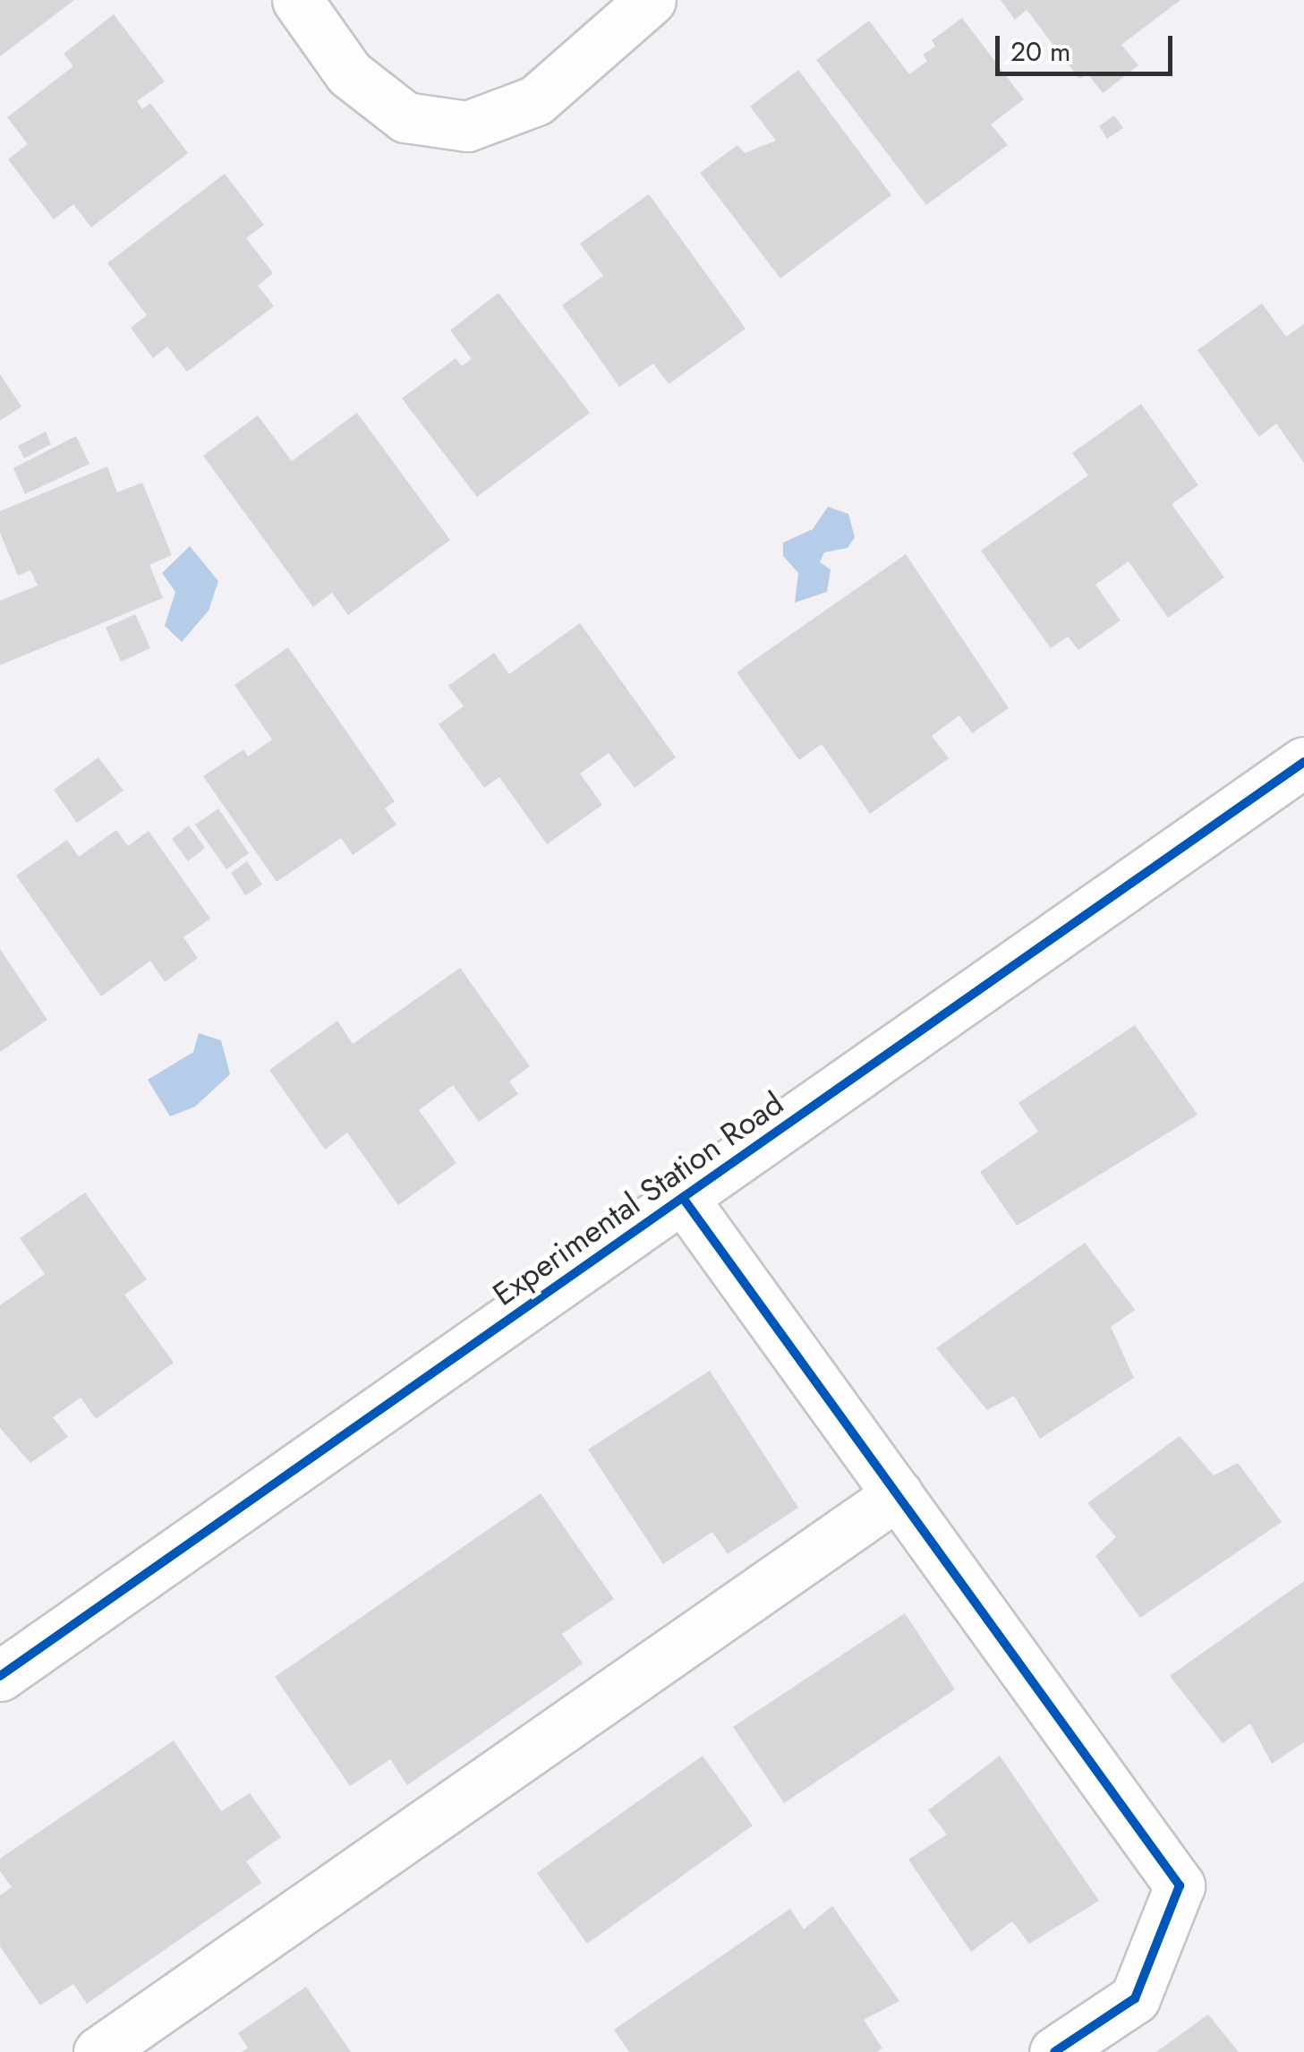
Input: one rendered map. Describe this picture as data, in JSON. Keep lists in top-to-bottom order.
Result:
{
  "streets": {
    "street": ["Experimental Station Road"]
  },
  "scale_bar": "20 m"
}
